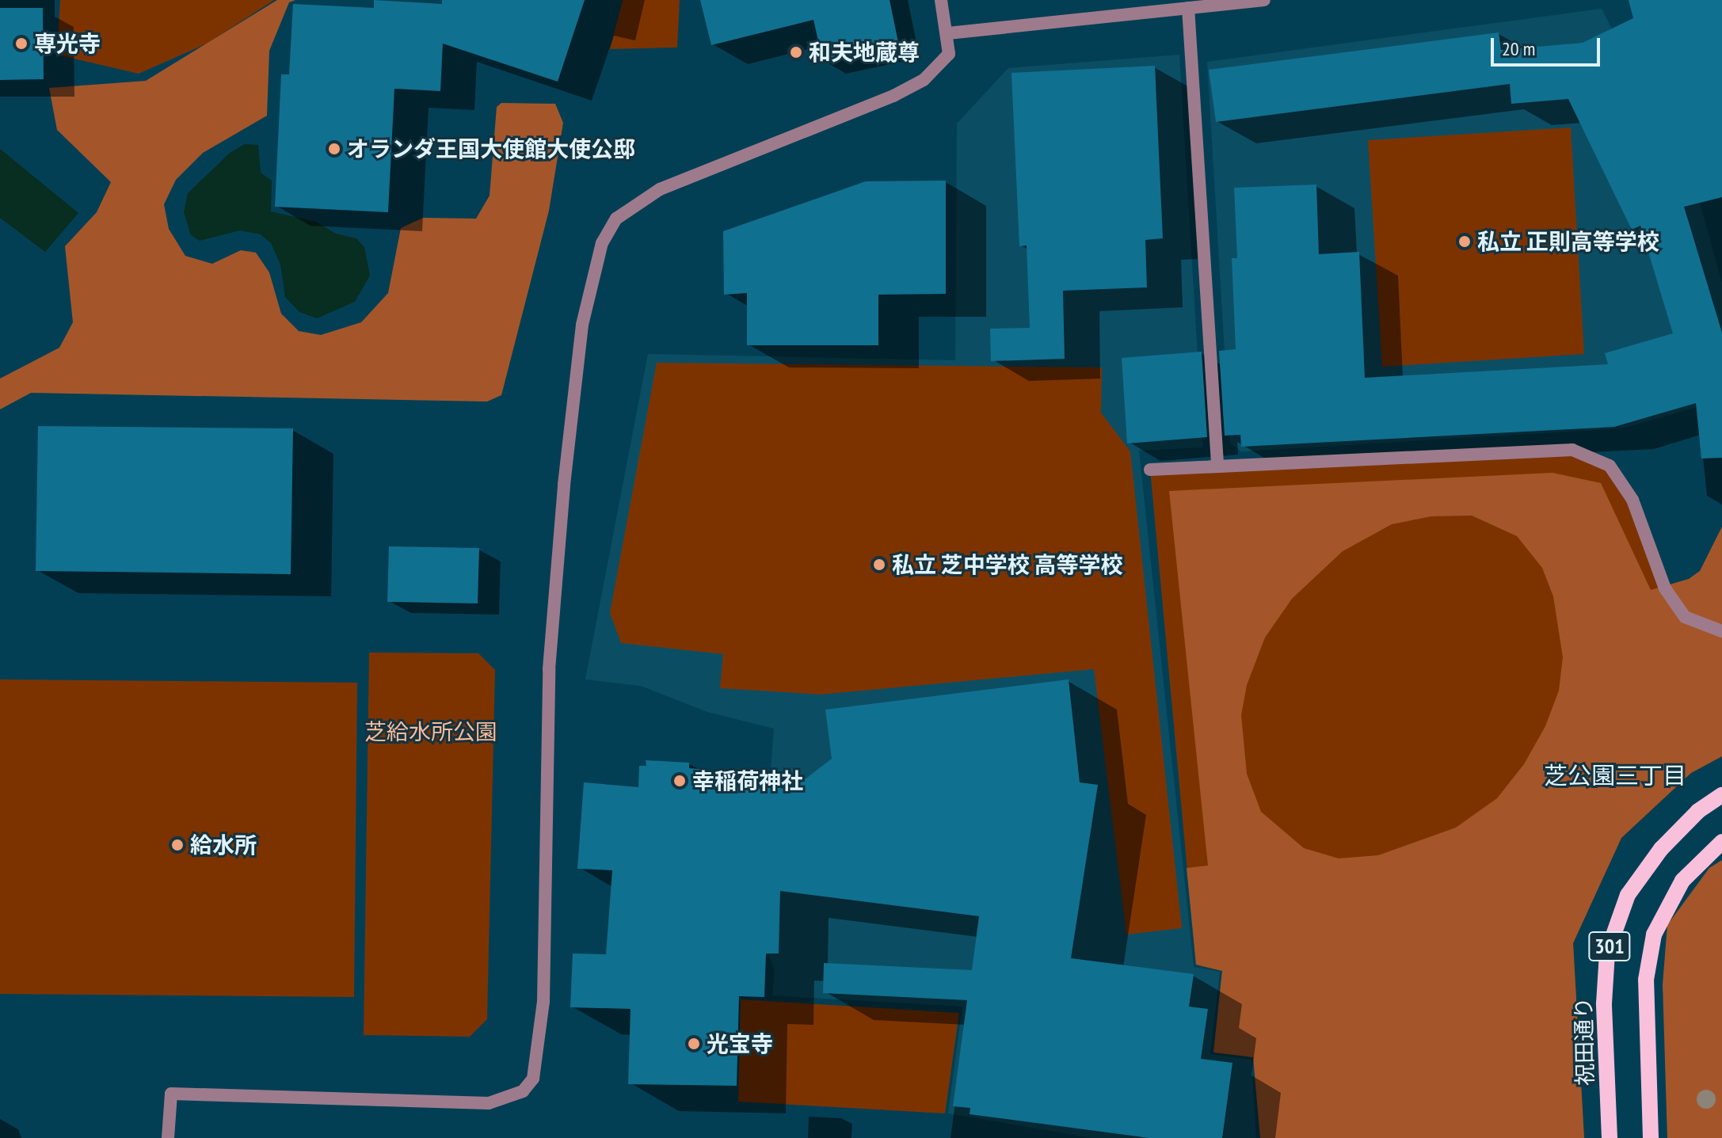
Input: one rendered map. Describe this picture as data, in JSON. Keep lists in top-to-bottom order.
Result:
{
  "streets": {
    "main road": ["301", "祝田通り"]
  },
  "districts": ["芝公園三丁目"],
  "parks": ["芝給水所公園"],
  "places": [
    "専光寺",
    "和夫地蔵尊",
    "オランダ王国大使館大使公邸",
    "私立 正則高等学校",
    "私立 芝中学校 高等学校",
    "幸稲荷神社",
    "給水所",
    "光宝寺"
  ],
  "scale_bar": "20 m"
}
